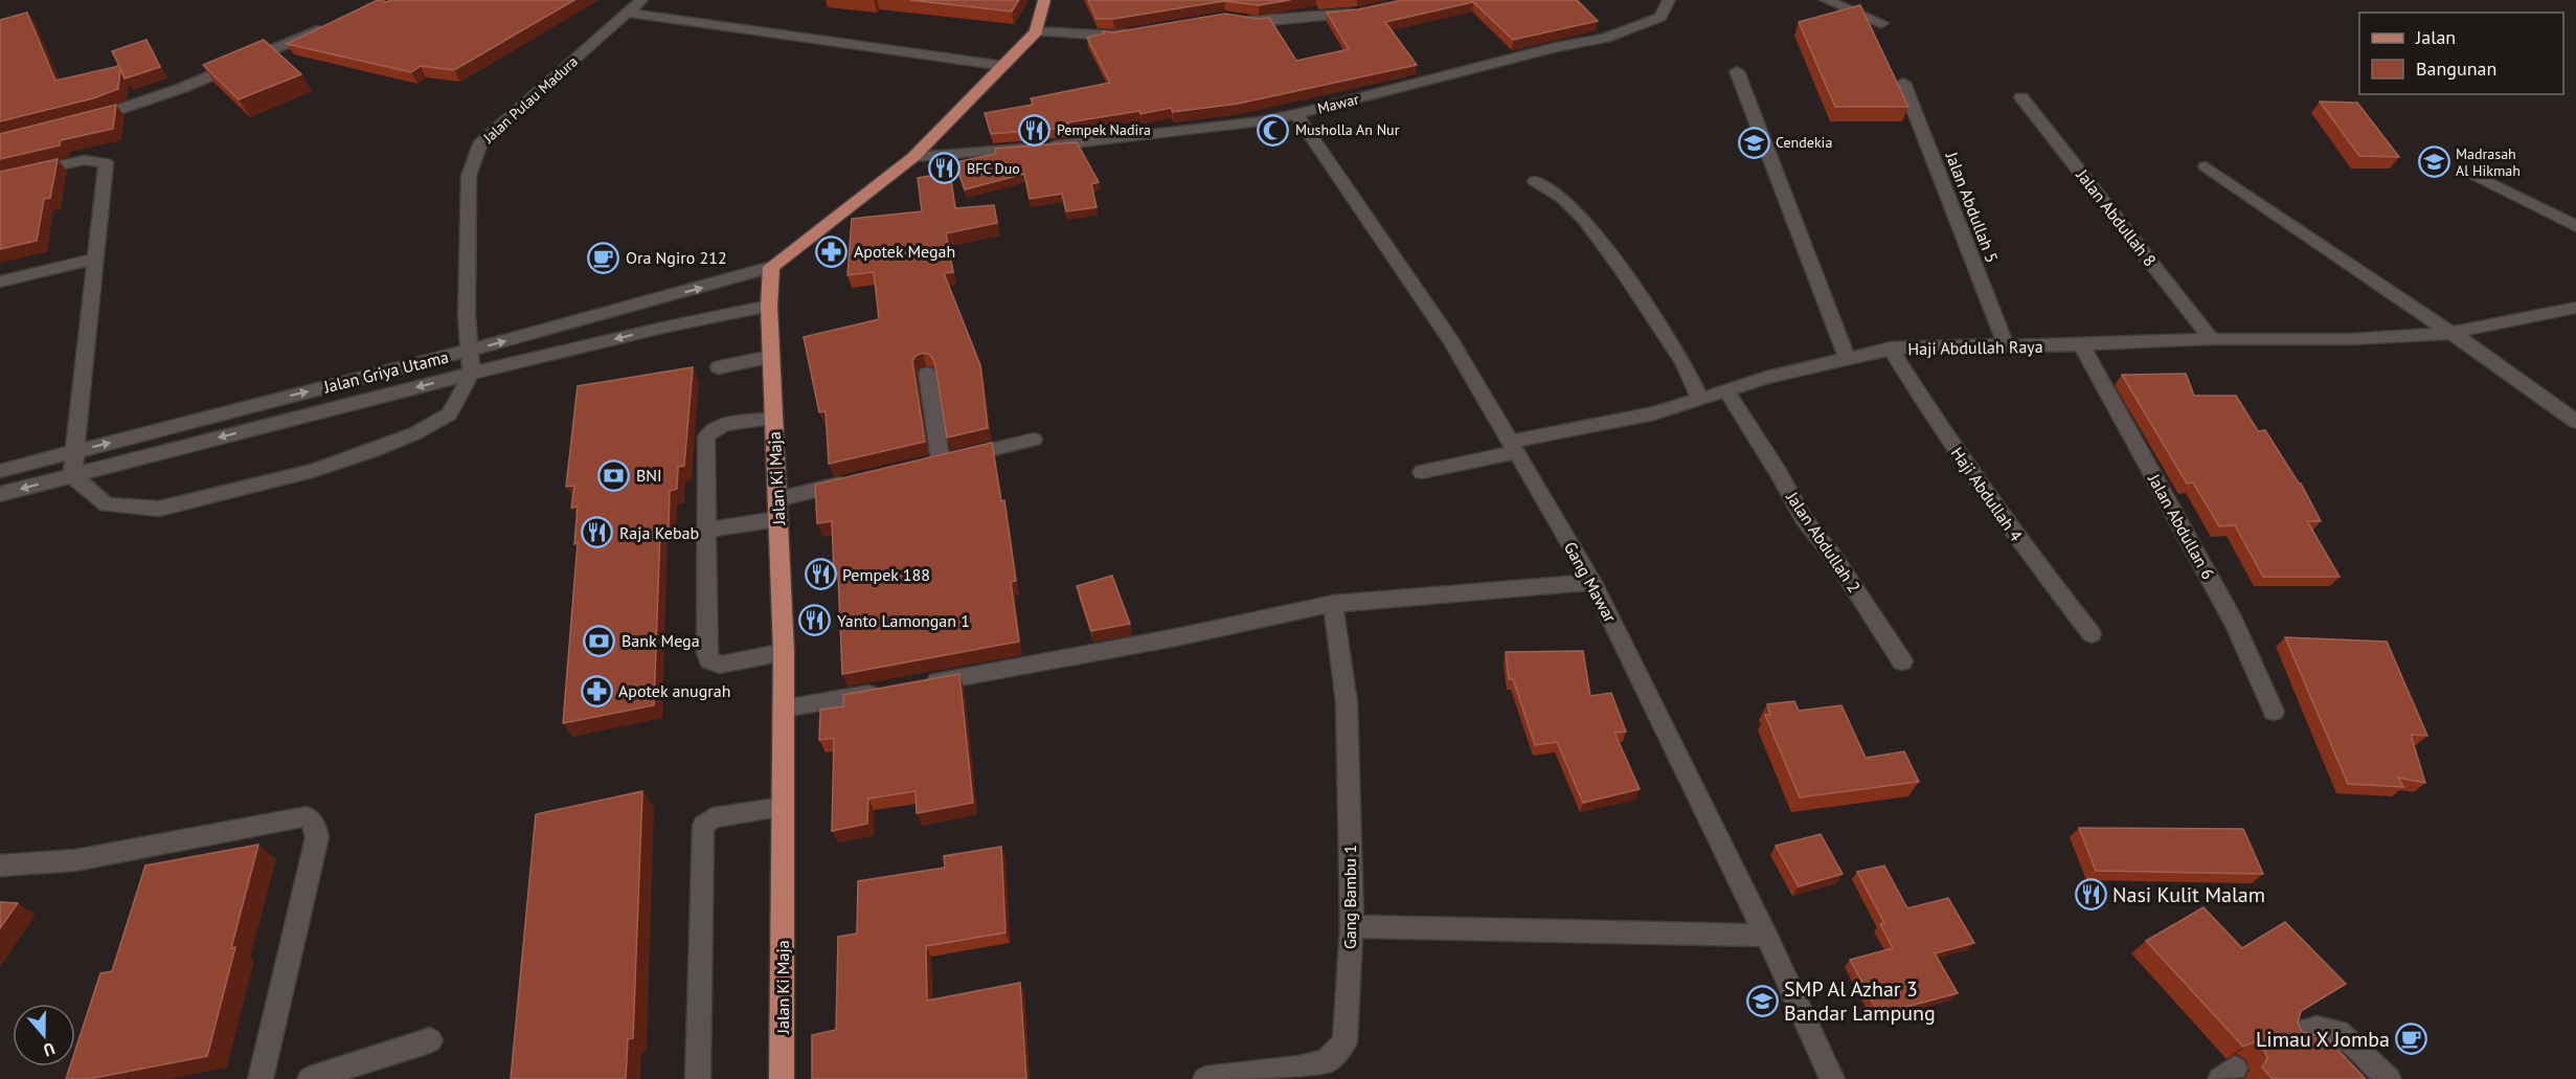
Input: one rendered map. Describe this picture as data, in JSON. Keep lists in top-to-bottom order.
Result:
{
  "streets": {
    "main road": ["Jalan Ki Maja"],
    "street": [
      "Jalan Pulau Madura",
      "Mawar",
      "Jalan Abdullah 5",
      "Jalan Abdullah 8",
      "Haji Abdullah Raya",
      "Jalan Griya Utama",
      "Haji Abdullah 4",
      "Jalan Abdullan 6",
      "Jalan Abdullah 2",
      "Gang Mawar",
      "Gang Bambu 1"
    ]
  },
  "crossings": [
    ["Jalan Pulau Madura", "Jalan Griya Utama"],
    ["Mawar", "Gang Mawar"],
    ["Jalan Abdullah 5", "Haji Abdullah Raya"],
    ["Jalan Abdullah 8", "Haji Abdullah Raya"],
    ["Haji Abdullah Raya", "Haji Abdullah 4"],
    ["Haji Abdullah Raya", "Jalan Abdullan 6"],
    ["Haji Abdullah Raya", "Jalan Abdullah 2"],
    ["Haji Abdullah Raya", "Gang Mawar"],
    ["Jalan Griya Utama", "Jalan Ki Maja"]
  ],
  "places": {
    "restaurant": [
      "Pempek Nadira",
      "BFC Duo",
      "Raja Kebab",
      "Pempek 188",
      "Yanto Lamongan 1",
      "Nasi Kulit Malam"
    ],
    "mosque": ["Musholla An Nur"],
    "school or university": ["Cendekia", "Madrasah Al Hikmah", "SMP Al Azhar 3 Bandar Lampung"],
    "pharmacy": ["Apotek Megah", "Apotek anugrah"],
    "cafe": ["Ora Ngiro 212", "Limau X Jomba"],
    "bank": ["BNI", "Bank Mega"]
  },
  "legend": ["Jalan", "Bangunan"],
  "north": "bottom"
}
